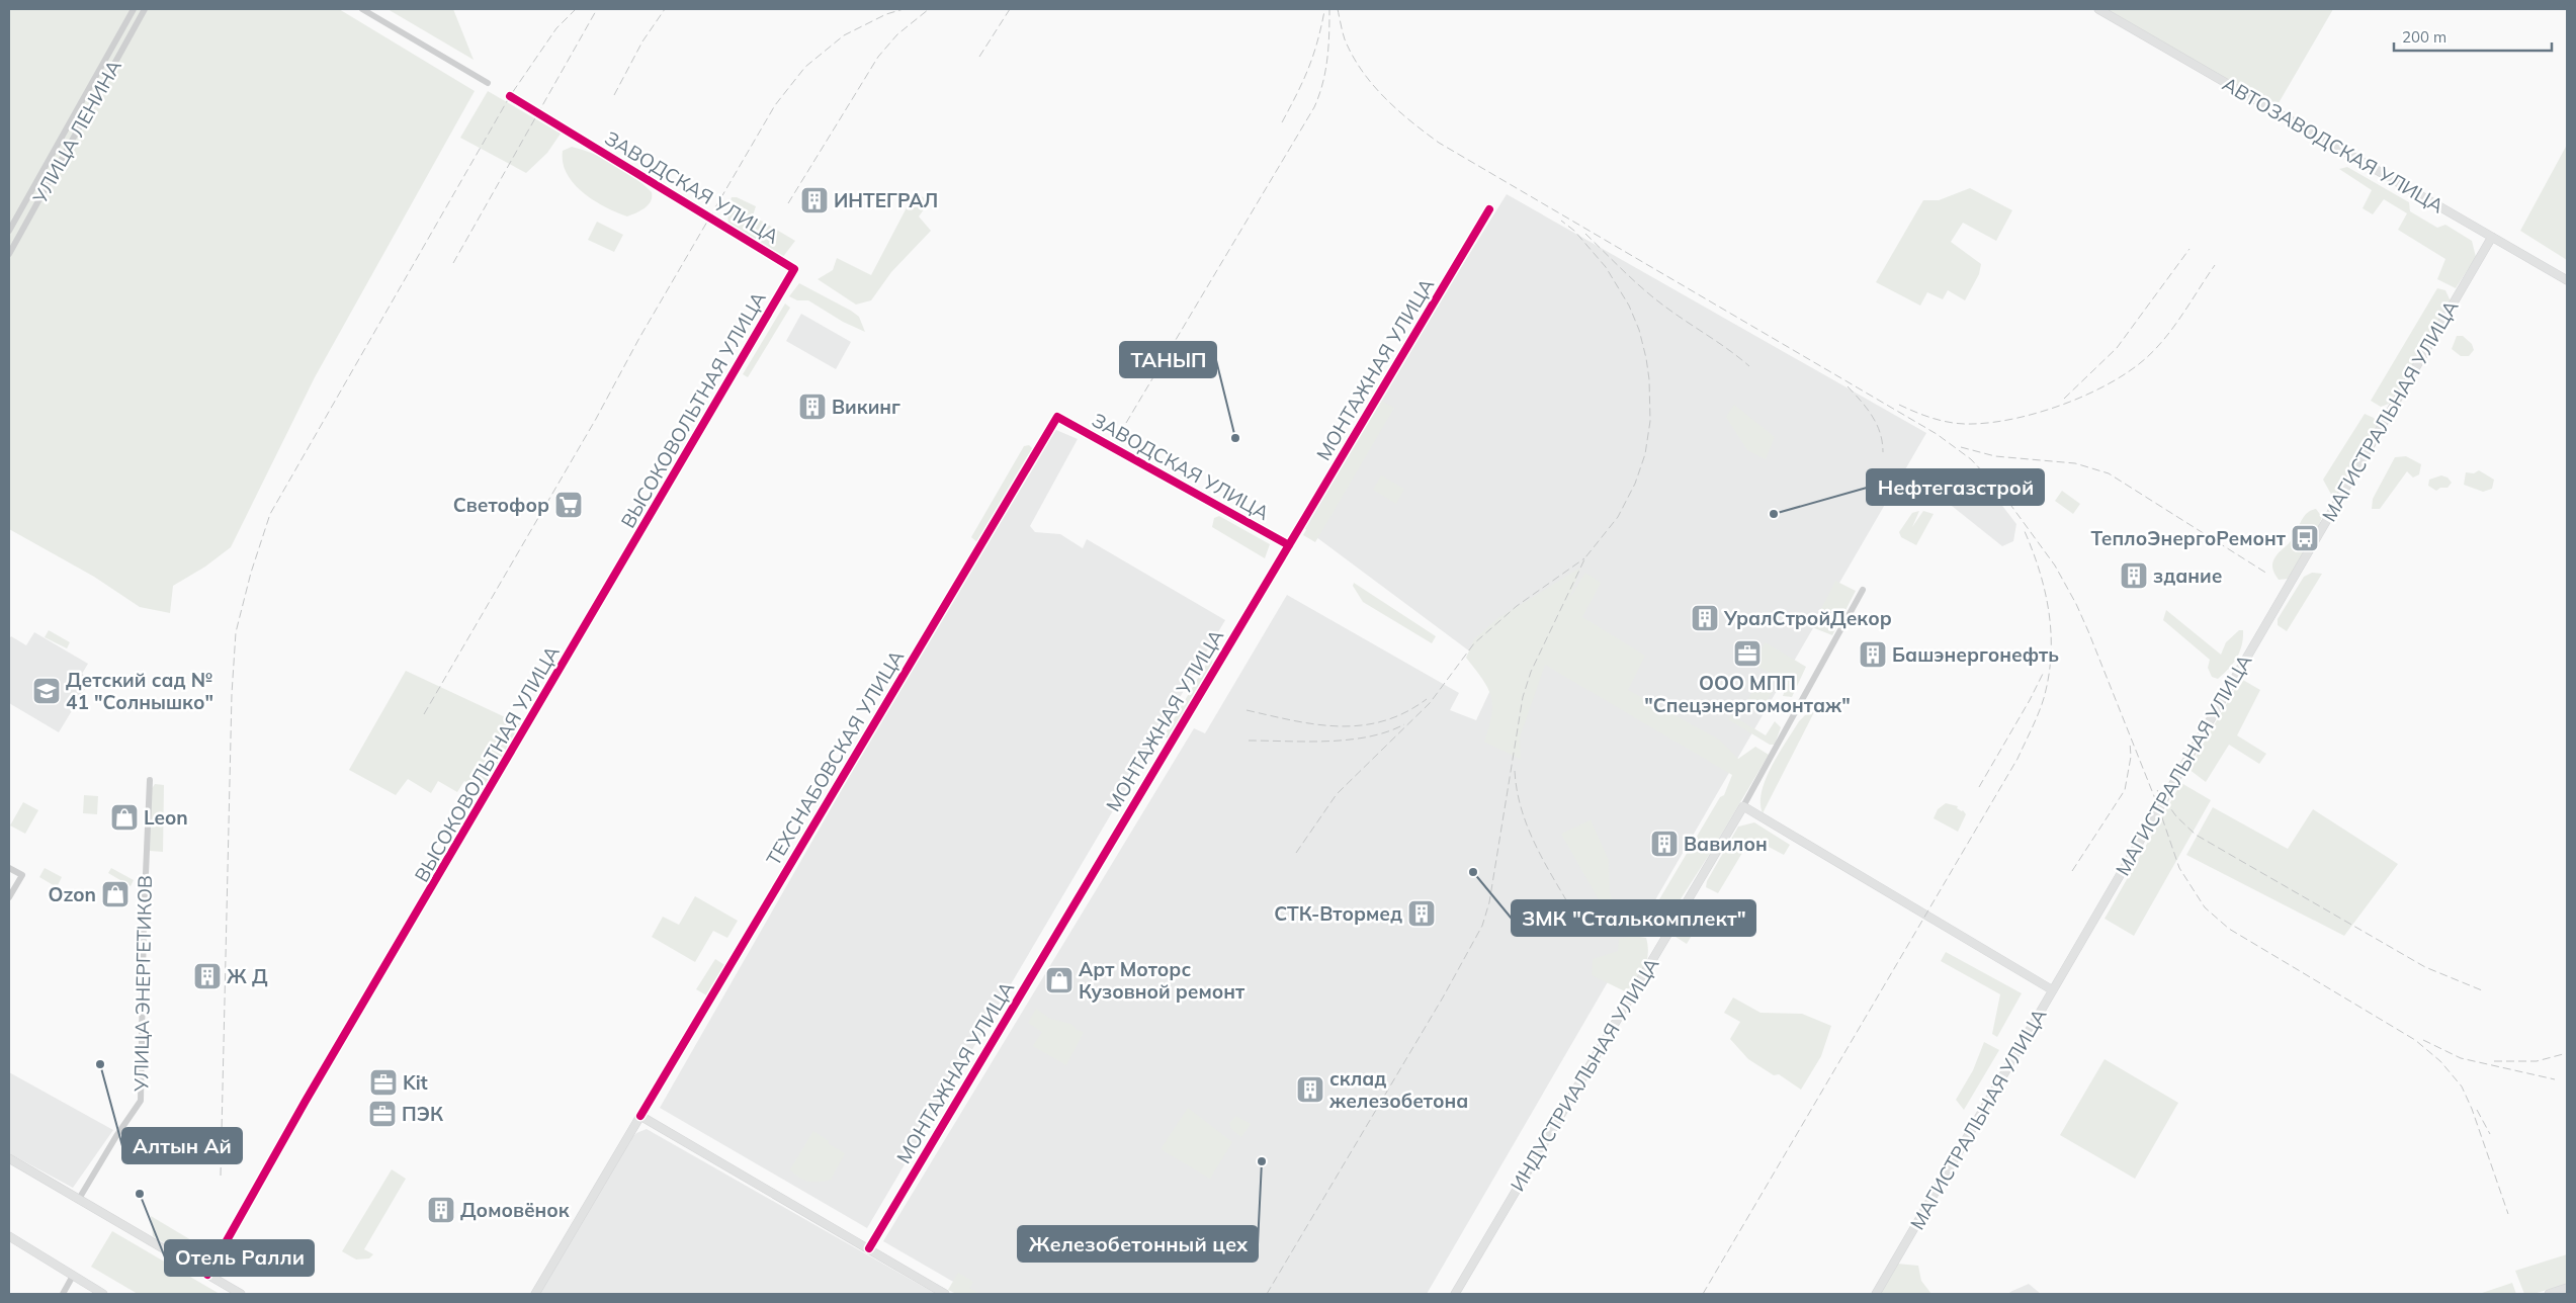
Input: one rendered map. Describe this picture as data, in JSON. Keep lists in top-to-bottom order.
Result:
{
  "streets": {
    "main road": [
      "АВТОЗАВОДСКАЯ УЛИЦА",
      "МАГИСТРАЛЬНАЯ УЛИЦА",
      "ТЕХСНАБОВСКАЯ УЛИЦА",
      "ИНДУСТРИАЛЬНАЯ УЛИЦА"
    ],
    "street": [
      "УЛИЦА ЛЕНИНА",
      "ЗАВОДСКАЯ УЛИЦА",
      "МОНТАЖНАЯ УЛИЦА",
      "ВЫСОКОВОЛЬТНАЯ УЛИЦА",
      "УЛИЦА ЭНЕРГЕТИКОВ"
    ]
  },
  "crossings": [
    ["АВТОЗАВОДСКАЯ УЛИЦА", "МАГИСТРАЛЬНАЯ УЛИЦА"],
    ["ЗАВОДСКАЯ УЛИЦА", "МОНТАЖНАЯ УЛИЦА"],
    ["ЗАВОДСКАЯ УЛИЦА", "ВЫСОКОВОЛЬТНАЯ УЛИЦА"],
    ["ЗАВОДСКАЯ УЛИЦА", "ТЕХСНАБОВСКАЯ УЛИЦА"]
  ],
  "places": {
    "building": [
      "ИНТЕГРАЛ",
      "Викинг",
      "здание",
      "УралСтройДекор",
      "Башэнергонефть",
      "Вавилон",
      "СТК-Втормед",
      "Ж Д",
      "склад железобетона",
      "Домовёнок"
    ],
    "other": [
      "ТАНЫП",
      "Нефтегазстрой",
      "ЗМК \"Сталькомплект\"",
      "Алтын Ай",
      "Железобетонный цех",
      "Отель Ралли"
    ],
    "supermarket": ["Светофор"],
    "bus stop": ["ТеплоЭнергоРемонт"],
    "office": ["ООО МПП \"Спецэнергомонтаж\"", "Kit", "ПЭК"],
    "school or university": ["Детский сад № 41 \"Солнышко\""],
    "shop": ["Leon", "Ozon", "Арт Моторс Кузовной ремонт"]
  },
  "scale_bar": "200 m"
}
